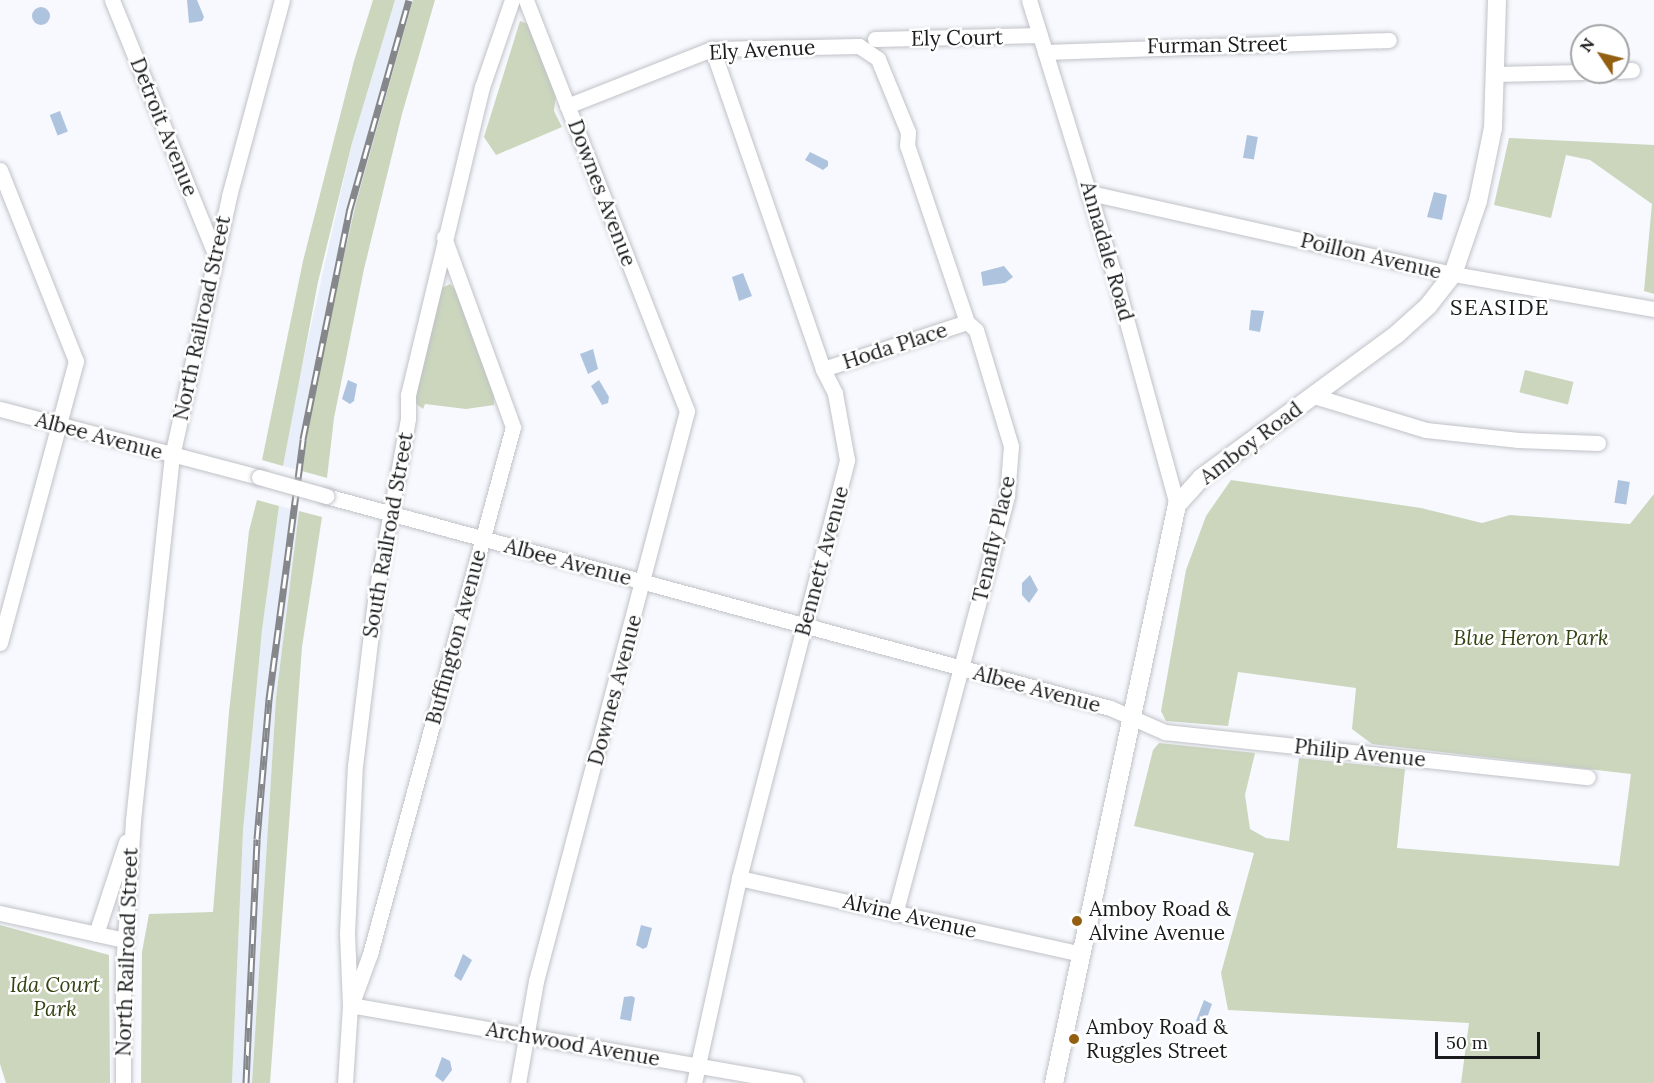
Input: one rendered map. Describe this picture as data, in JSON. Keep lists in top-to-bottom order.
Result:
{
  "streets": {
    "main road": ["Amboy Road"],
    "street": [
      "Ely Court",
      "Furman Street",
      "Ely Avenue",
      "Detroit Avenue",
      "Downes Avenue",
      "Annadale Road",
      "Poillon Avenue",
      "North Railroad Street",
      "Hoda Place",
      "Albee Avenue",
      "South Railroad Street",
      "Tenafly Place",
      "Bennett Avenue",
      "Buffington Avenue",
      "Philip Avenue",
      "Alvine Avenue",
      "Archwood Avenue"
    ]
  },
  "crossings": [
    ["Ely Court", "Annadale Road"],
    ["Furman Street", "Annadale Road"],
    ["Ely Avenue", "Downes Avenue"],
    ["Ely Avenue", "Tenafly Place"],
    ["Ely Avenue", "Bennett Avenue"],
    ["Detroit Avenue", "North Railroad Street"],
    ["Downes Avenue", "Albee Avenue"],
    ["Downes Avenue", "Archwood Avenue"],
    ["Annadale Road", "Poillon Avenue"],
    ["Annadale Road", "Amboy Road"],
    ["Poillon Avenue", "Amboy Road"],
    ["North Railroad Street", "Albee Avenue"],
    ["Hoda Place", "Tenafly Place"],
    ["Hoda Place", "Bennett Avenue"],
    ["Albee Avenue", "South Railroad Street"],
    ["Albee Avenue", "Tenafly Place"],
    ["Albee Avenue", "Bennett Avenue"],
    ["Albee Avenue", "Buffington Avenue"],
    ["Albee Avenue", "Philip Avenue"],
    ["South Railroad Street", "Buffington Avenue"],
    ["South Railroad Street", "Archwood Avenue"],
    ["Tenafly Place", "Alvine Avenue"],
    ["Bennett Avenue", "Alvine Avenue"],
    ["Bennett Avenue", "Archwood Avenue"],
    ["Buffington Avenue", "Archwood Avenue"]
  ],
  "districts": ["SEASIDE"],
  "parks": ["Blue Heron Park", "Ida Court Park"],
  "places": ["Amboy Road & Alvine Avenue", "Amboy Road & Ruggles Street"],
  "scale_bar": "50 m",
  "north": "top left"
}
